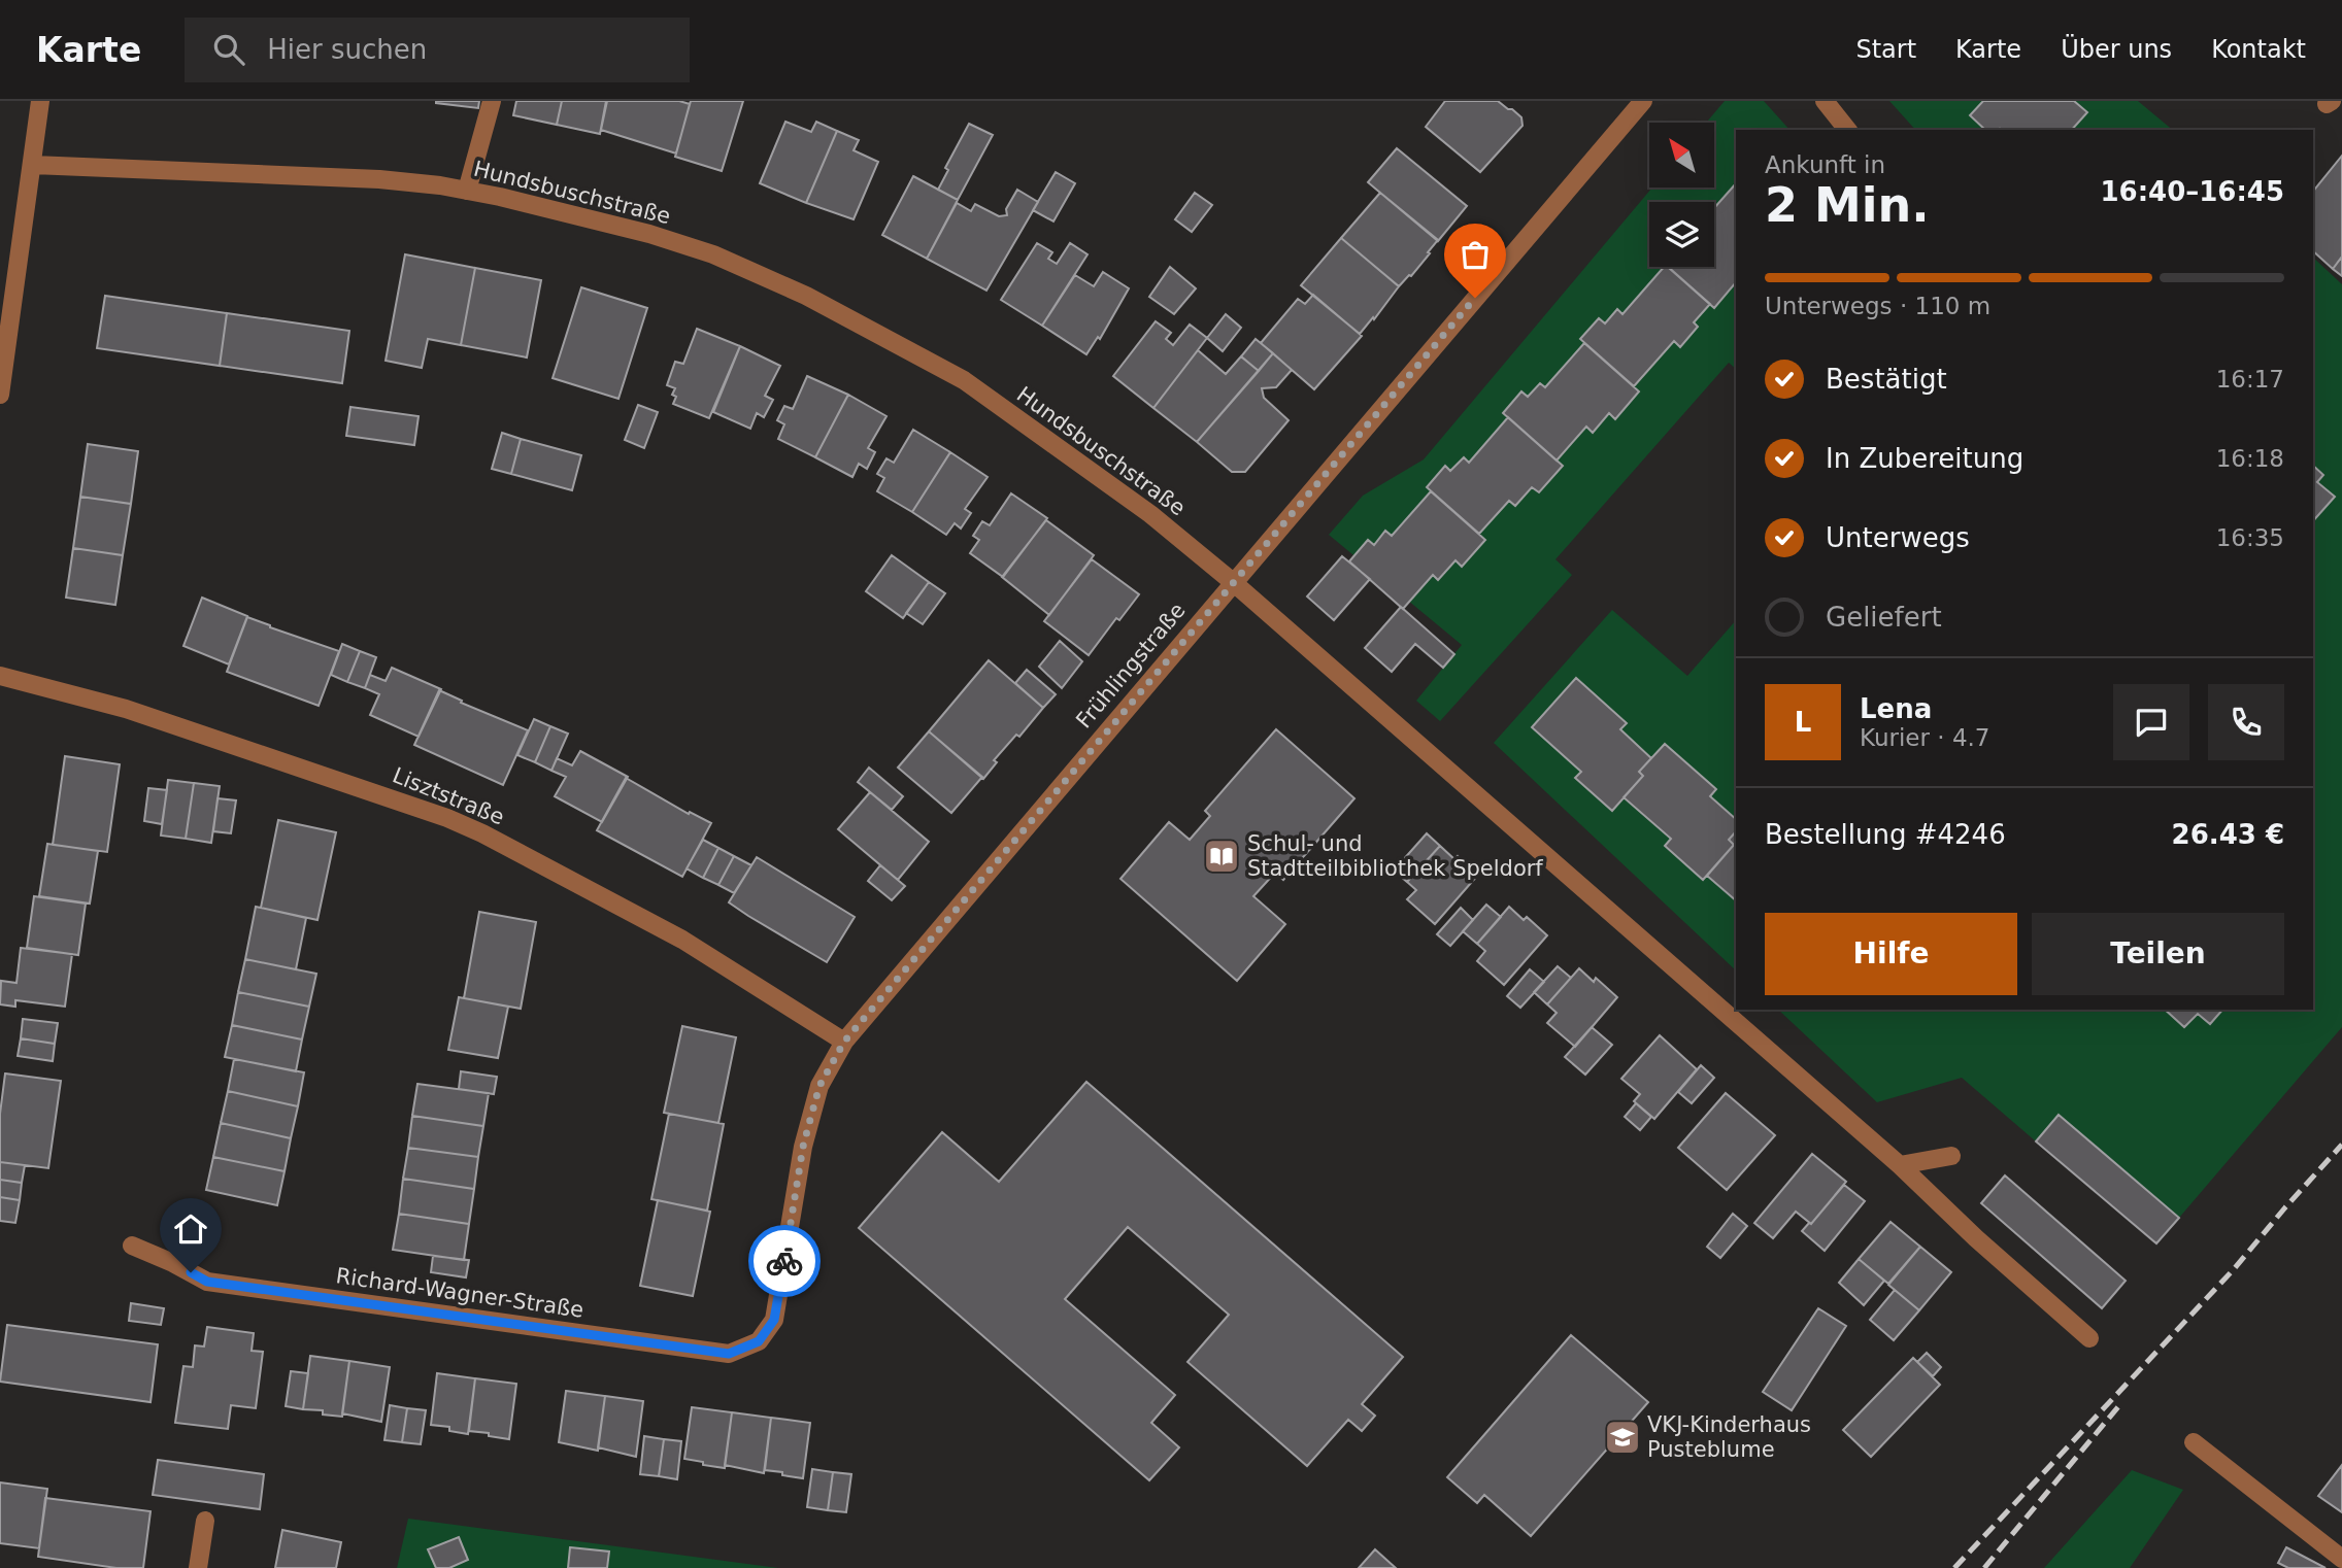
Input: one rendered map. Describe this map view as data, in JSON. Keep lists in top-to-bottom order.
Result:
{
  "streets": {
    "street": [
      "Hundsbuschstraße",
      "Frühlingstraße",
      "Lisztstraße",
      "Richard-Wagner-Straße"
    ]
  },
  "crossings": [
    ["Hundsbuschstraße", "Frühlingstraße"],
    ["Frühlingstraße", "Lisztstraße"],
    ["Frühlingstraße", "Richard-Wagner-Straße"]
  ],
  "places": {
    "library": ["Schul- und Stadtteilbibliothek Speldorf"],
    "school or university": ["VKJ-Kinderhaus Pusteblume"]
  },
  "north": "top left",
  "page": {
    "header": "Karte",
    "search": "Hier suchen",
    "nav": [
      "Start",
      "Karte",
      "Über uns",
      "Kontakt"
    ],
    "heading": ["2 Min.", "Ankunft in", "16:40–16:45"],
    "panel": [
      "Lena",
      "Kurier · 4.7",
      "Bestellung #4246",
      "26.43 €"
    ],
    "bar": "Unterwegs · 110 m",
    "list": [
      ["Bestätigt", "16:17"],
      ["In Zubereitung", "16:18"],
      ["Unterwegs", "16:35"],
      "Geliefert"
    ],
    "round": "L",
    "buttons": ["Hilfe", "Teilen"]
  }
}
